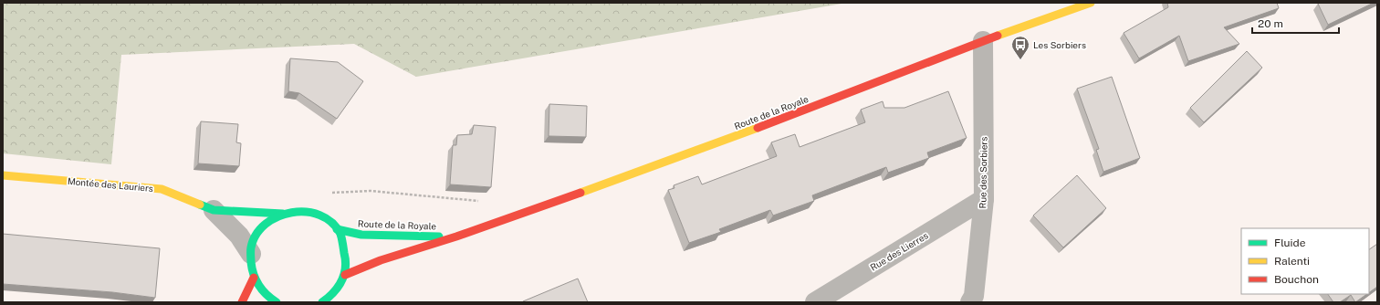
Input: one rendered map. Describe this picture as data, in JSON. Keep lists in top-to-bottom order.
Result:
{
  "streets": {
    "main road": ["Route de la Royale", "Montée des Lauriers"],
    "street": ["Rue des Sorbiers", "Rue des Lierres"]
  },
  "crossings": [
    ["Route de la Royale", "Rue des Sorbiers"],
    ["Rue des Sorbiers", "Rue des Lierres"]
  ],
  "places": {
    "bus stop": ["Les Sorbiers"]
  },
  "legend": ["Fluide", "Ralenti", "Bouchon"],
  "scale_bar": "20 m"
}
